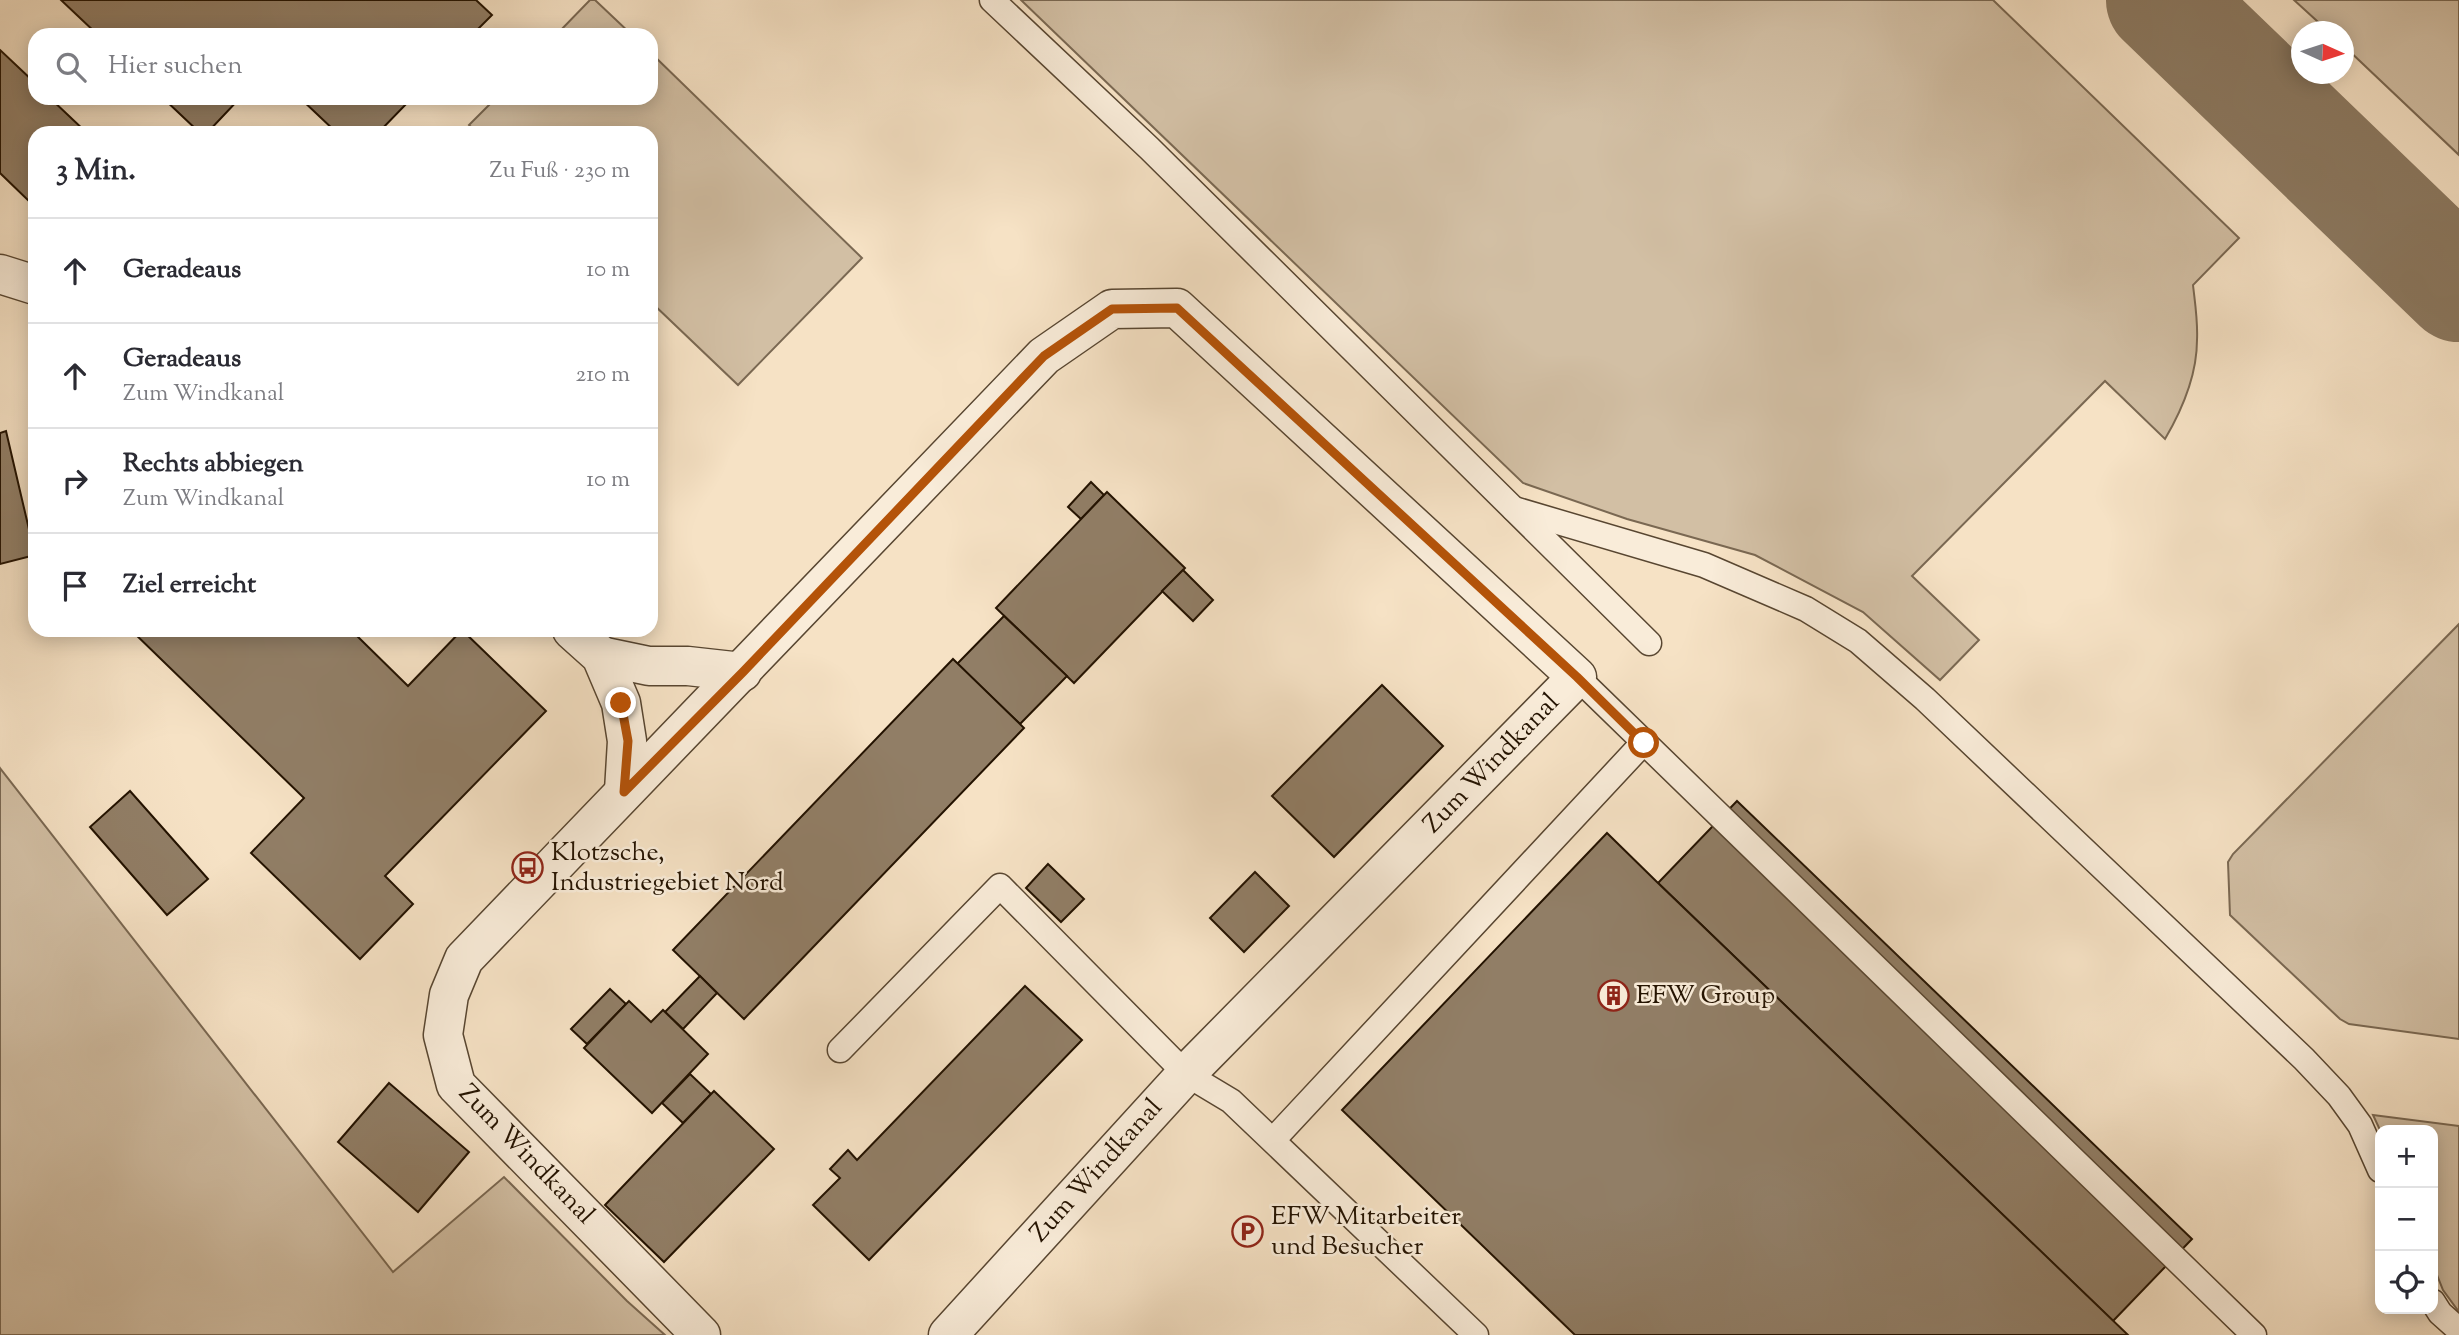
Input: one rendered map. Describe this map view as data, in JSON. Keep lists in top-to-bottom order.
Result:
{
  "streets": {
    "street": ["Zum Windkanal"]
  },
  "places": {
    "bus stop": ["Klotzsche, Industriegebiet Nord"],
    "building": ["EFW Group"],
    "parking": ["EFW Mitarbeiter und Besucher"]
  },
  "north": "right",
  "page": {
    "search": "Hier suchen",
    "heading": ["3 Min.", "Zu Fuß · 230 m"],
    "list": [
      ["Geradeaus", "10 m"],
      ["Geradeaus", "Zum Windkanal", "210 m"],
      ["Rechts abbiegen", "Zum Windkanal", "10 m"],
      "Ziel erreicht"
    ],
    "map_buttons": ["+", "−"]
  }
}
